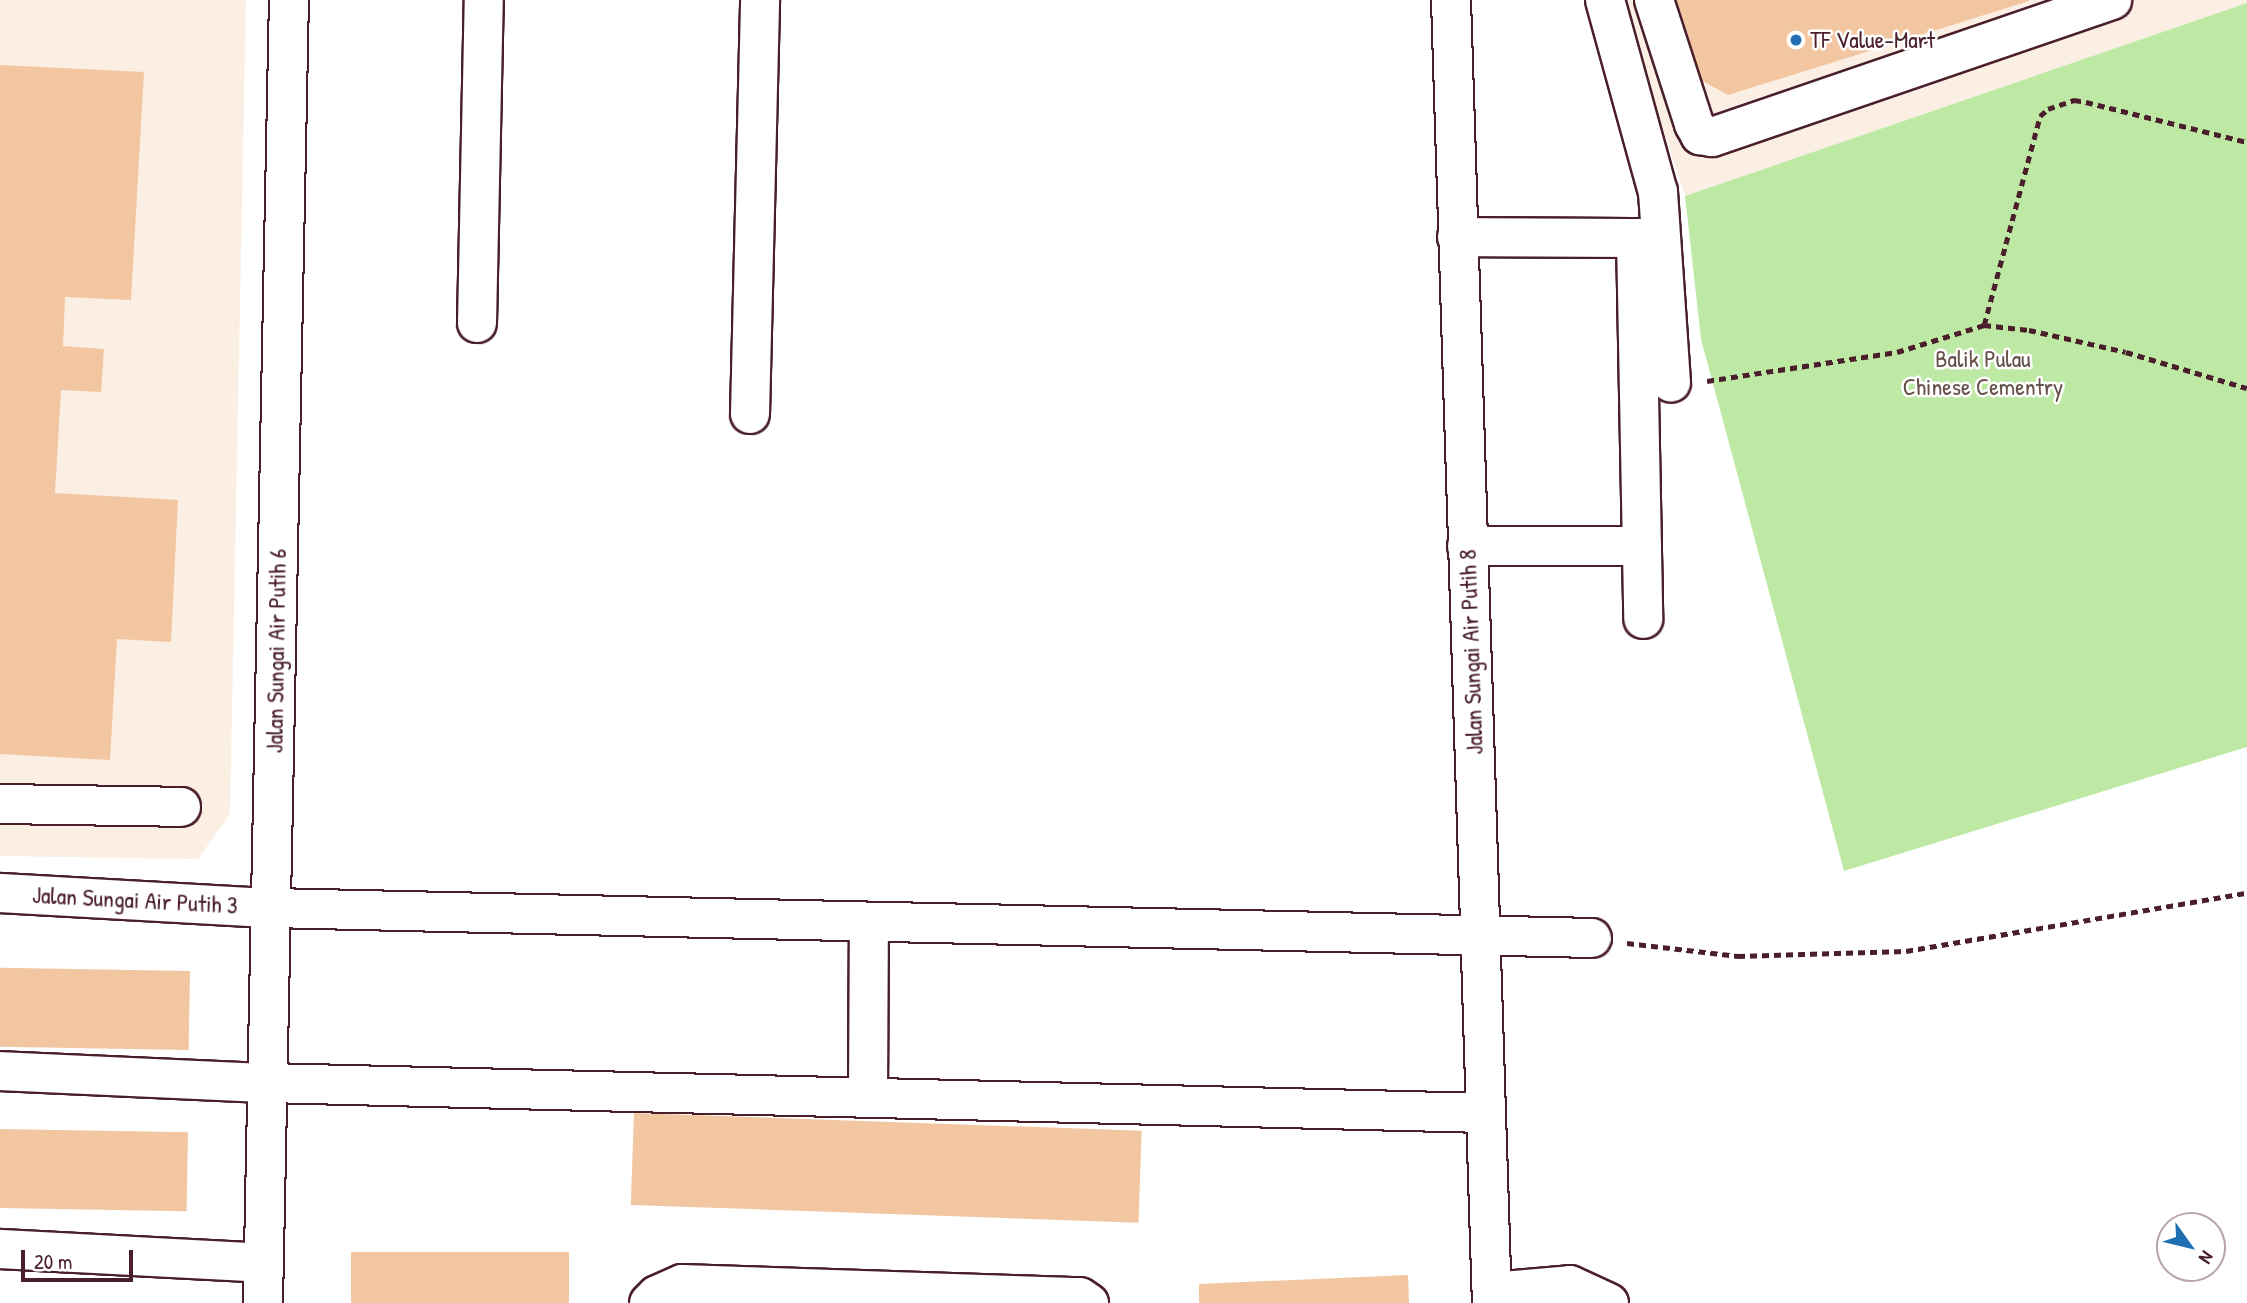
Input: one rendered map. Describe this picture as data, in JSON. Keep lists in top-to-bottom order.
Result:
{
  "streets": {
    "street": ["Jalan Sungai Air Putih 6", "Jalan Sungai Air Putih 8", "Jalan Sungai Air Putih 3"]
  },
  "crossings": [
    ["Jalan Sungai Air Putih 6", "Jalan Sungai Air Putih 3"],
    ["Jalan Sungai Air Putih 8", "Jalan Sungai Air Putih 3"]
  ],
  "parks": ["Balik Pulau Chinese Cementry"],
  "places": ["TF Value-Mart"],
  "scale_bar": "20 m",
  "north": "bottom right"
}
